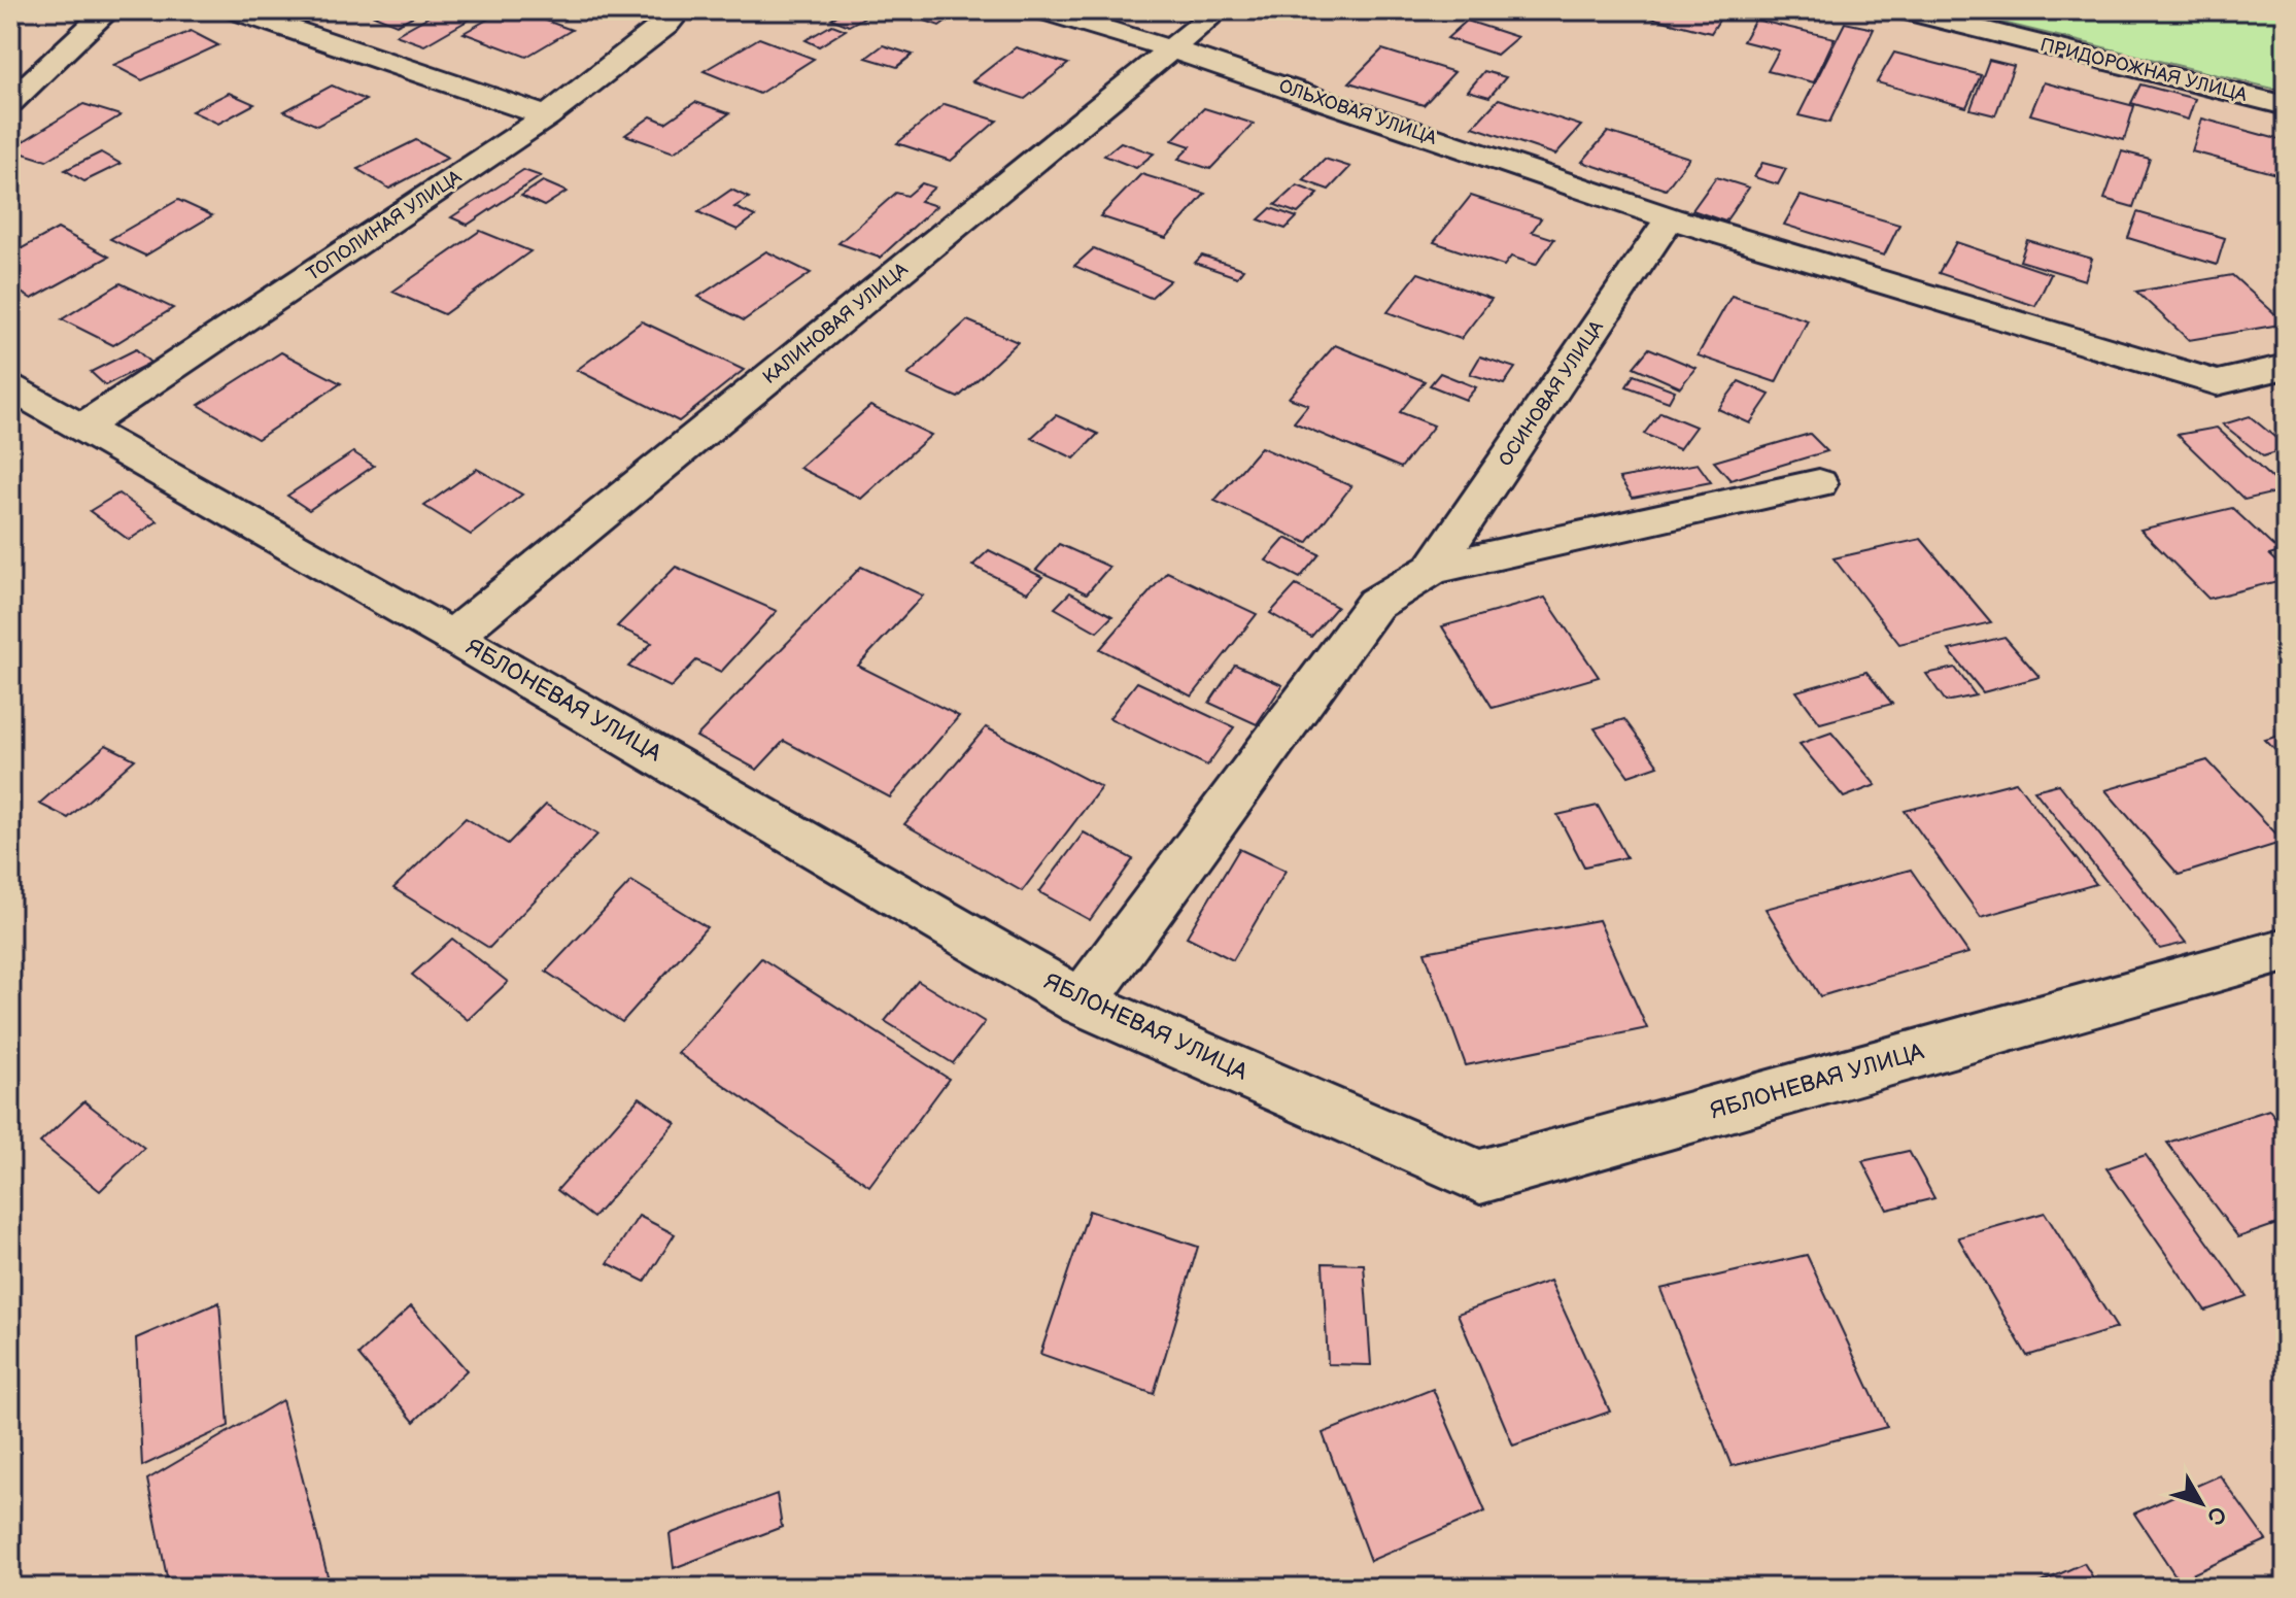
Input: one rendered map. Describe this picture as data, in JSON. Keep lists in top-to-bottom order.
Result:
{
  "streets": {
    "street": [
      "ПРИДОРОЖНАЯ УЛИЦА",
      "ОЛЬХОВАЯ УЛИЦА",
      "ТОПОЛИНАЯ УЛИЦА",
      "КАЛИНОВАЯ УЛИЦА",
      "ОСИНОВАЯ УЛИЦА",
      "ЯБЛОНЕВАЯ УЛИЦА"
    ]
  },
  "crossings": [
    ["ОЛЬХОВАЯ УЛИЦА", "КАЛИНОВАЯ УЛИЦА"],
    ["ОЛЬХОВАЯ УЛИЦА", "ОСИНОВАЯ УЛИЦА"],
    ["ТОПОЛИНАЯ УЛИЦА", "ЯБЛОНЕВАЯ УЛИЦА"],
    ["КАЛИНОВАЯ УЛИЦА", "ЯБЛОНЕВАЯ УЛИЦА"]
  ],
  "north": "bottom right"
}
